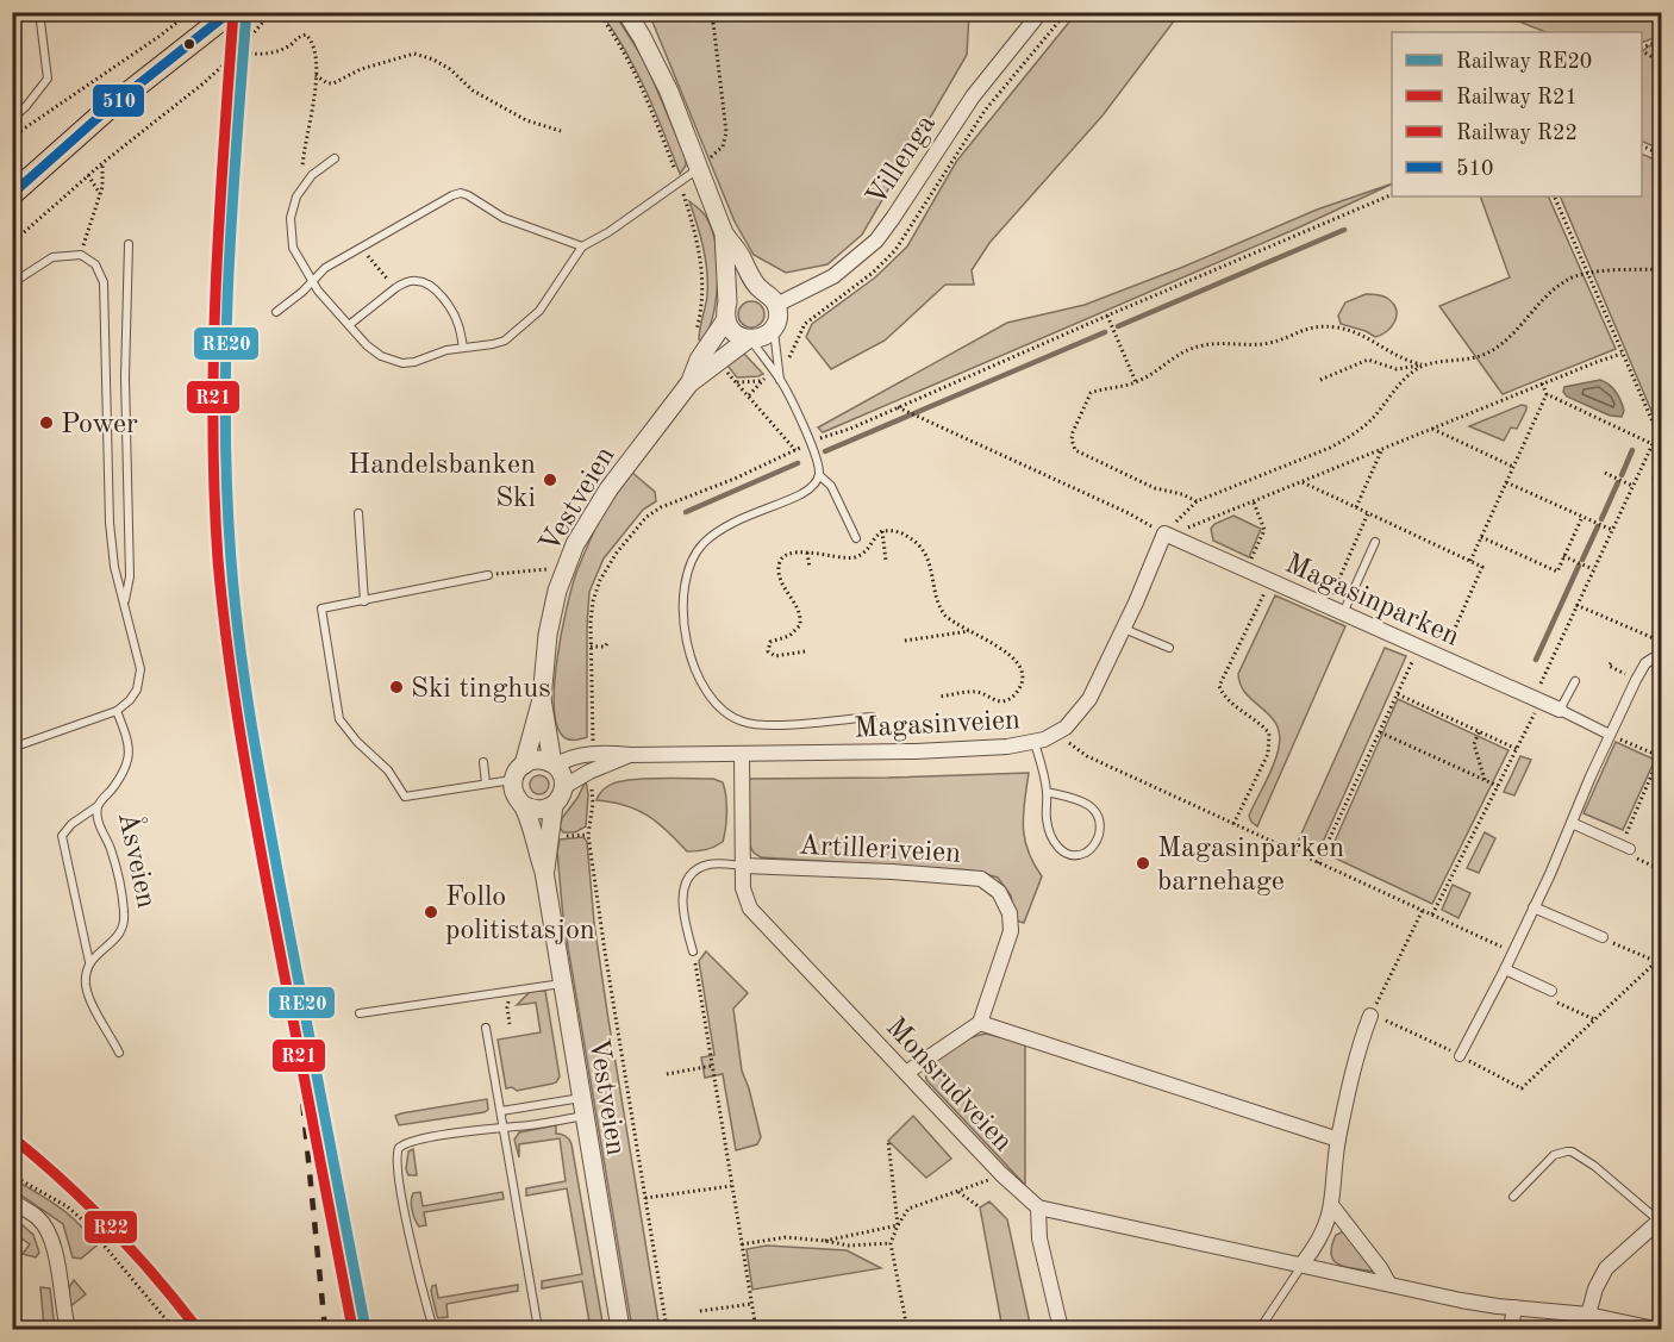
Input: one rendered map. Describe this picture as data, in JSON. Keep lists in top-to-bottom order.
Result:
{
  "streets": {
    "street": [
      "Villenga",
      "Vestveien",
      "Magasinparken",
      "Magasinveien",
      "Artilleriveien",
      "Monsrudveien"
    ],
    "lane": ["Åsveien"]
  },
  "crossings": [
    ["Villenga", "Vestveien"],
    ["Vestveien", "Magasinveien"],
    ["Magasinparken", "Magasinveien"],
    ["Magasinveien", "Monsrudveien"],
    ["Artilleriveien", "Monsrudveien"]
  ],
  "places": [
    "Power",
    "Handelsbanken Ski",
    "Ski tinghus",
    "Magasinparken barnehage",
    "Follo politistasjon"
  ],
  "lines": [
    "rail line RE20",
    "rail line R21",
    "transit line 510",
    "rail line R22"
  ],
  "legend": [
    "Railway RE20",
    "Railway R21",
    "Railway R22",
    "510"
  ]
}
